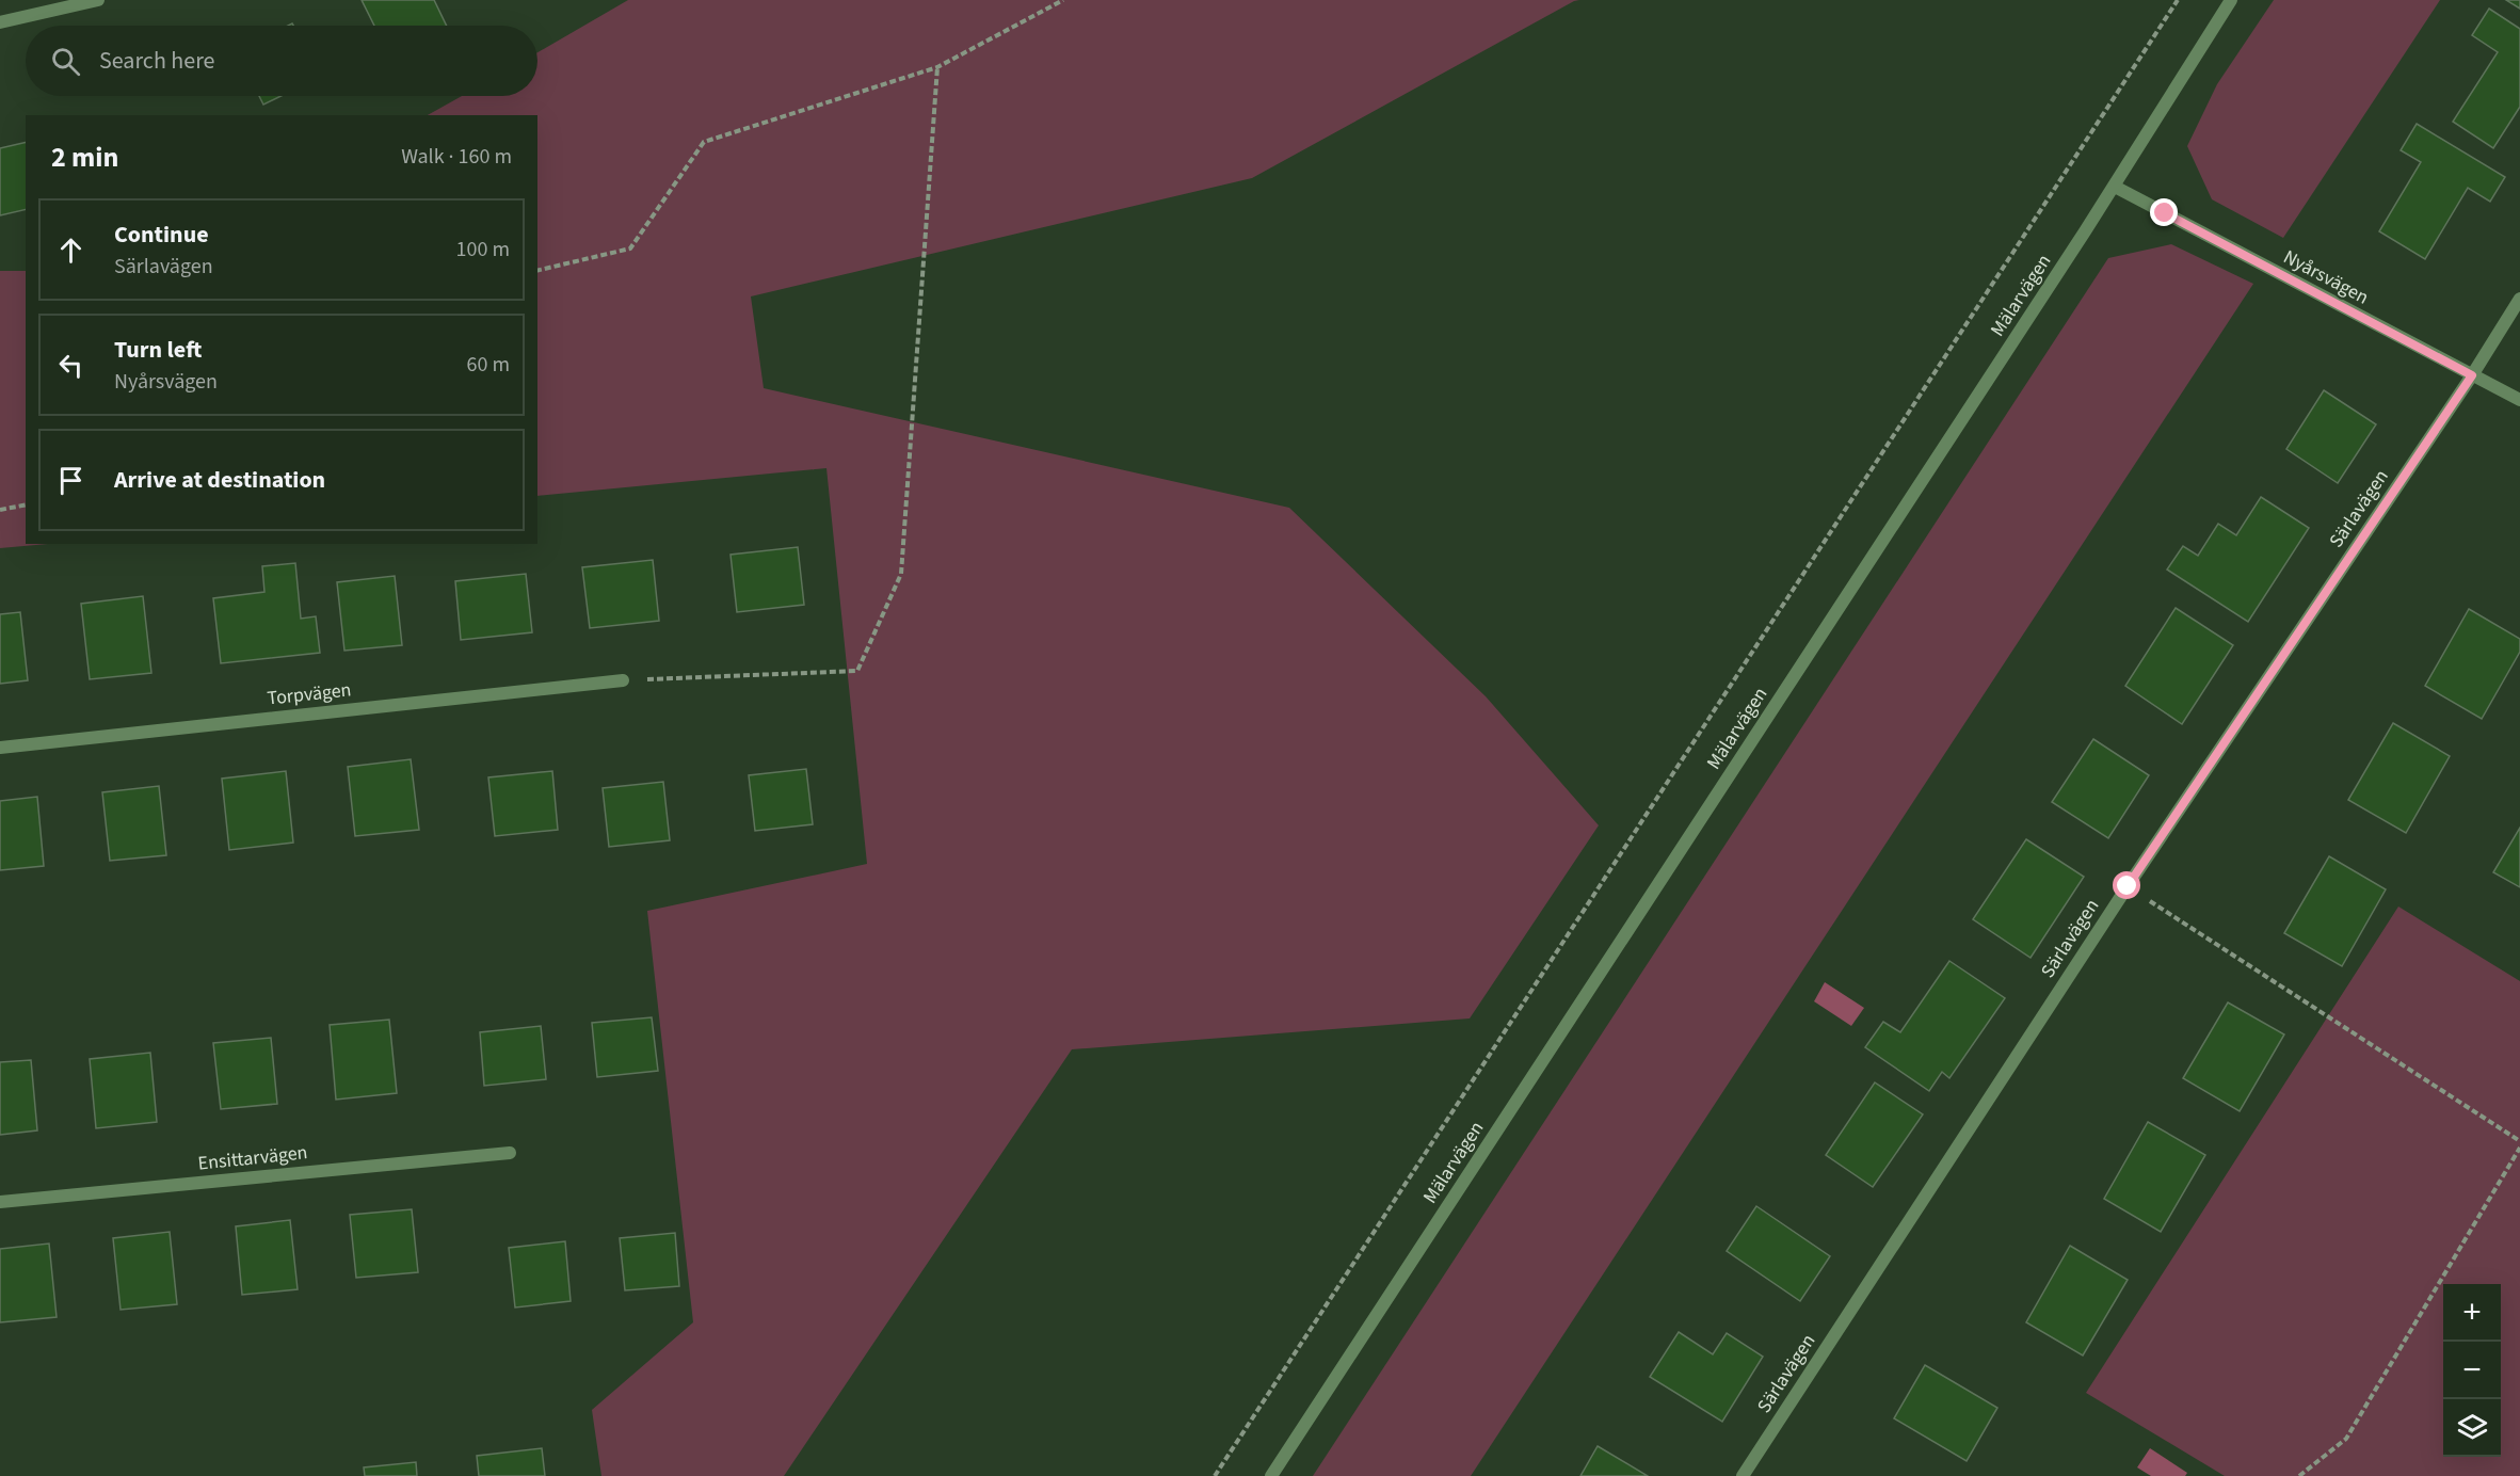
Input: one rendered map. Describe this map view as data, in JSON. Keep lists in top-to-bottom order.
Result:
{
  "streets": {
    "street": [
      "Nyårsvägen",
      "Mälarvägen",
      "Särlavägen",
      "Torpvägen",
      "Ensittarvägen"
    ]
  },
  "crossings": [
    ["Nyårsvägen", "Mälarvägen"],
    ["Nyårsvägen", "Särlavägen"]
  ],
  "page": {
    "search": "Search here",
    "heading": ["2 min", "Walk · 160 m"],
    "list": [
      ["Continue", "Särlavägen", "100 m"],
      ["Turn left", "Nyårsvägen", "60 m"],
      "Arrive at destination"
    ],
    "map_buttons": ["+", "−"]
  }
}
